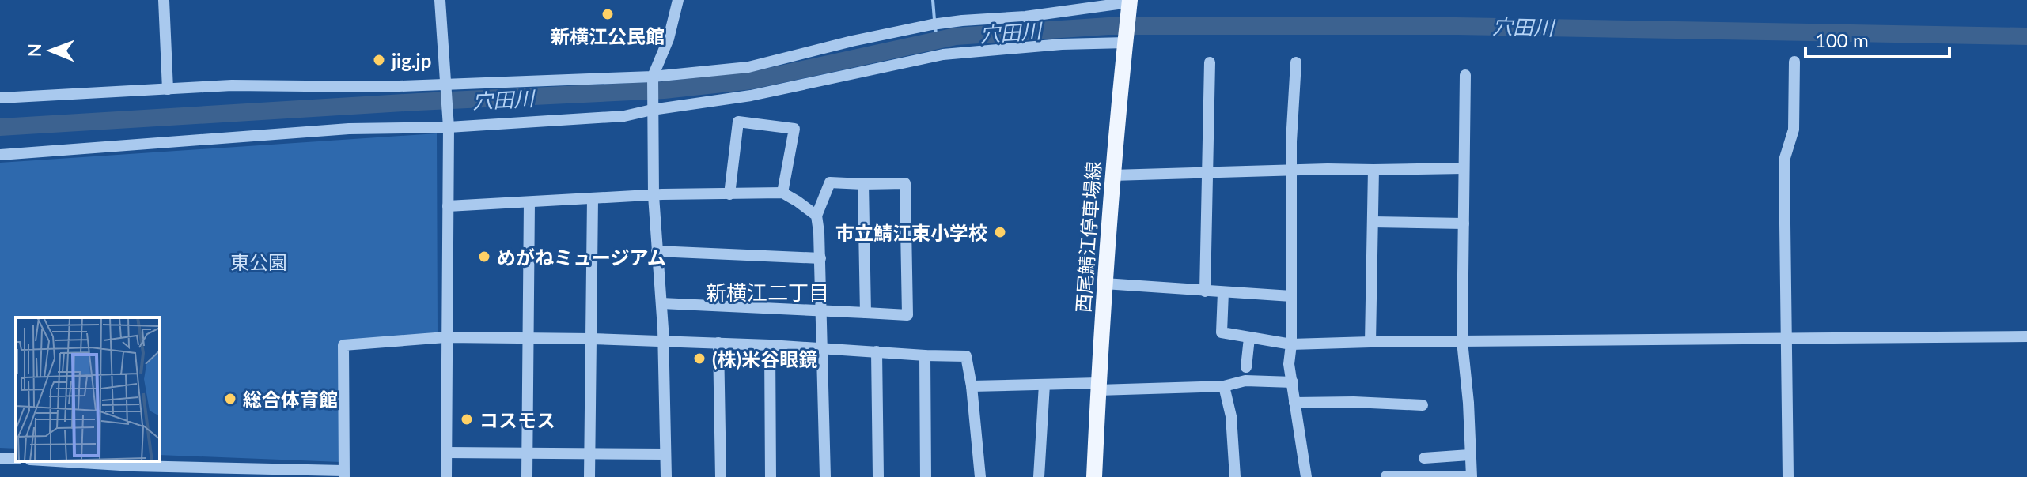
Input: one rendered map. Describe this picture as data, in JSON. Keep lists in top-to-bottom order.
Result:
{
  "streets": {
    "main road": ["西尾鯖江停車場線"]
  },
  "districts": ["新横江二丁目"],
  "water": ["穴田川"],
  "parks": ["東公園"],
  "places": [
    "新横江公民館",
    "jig.jp",
    "市立鯖江東小学校",
    "めがねミュージアム",
    "(株)米谷眼鏡",
    "総合体育館",
    "コスモス"
  ],
  "scale_bar": "100 m",
  "north": "left"
}
